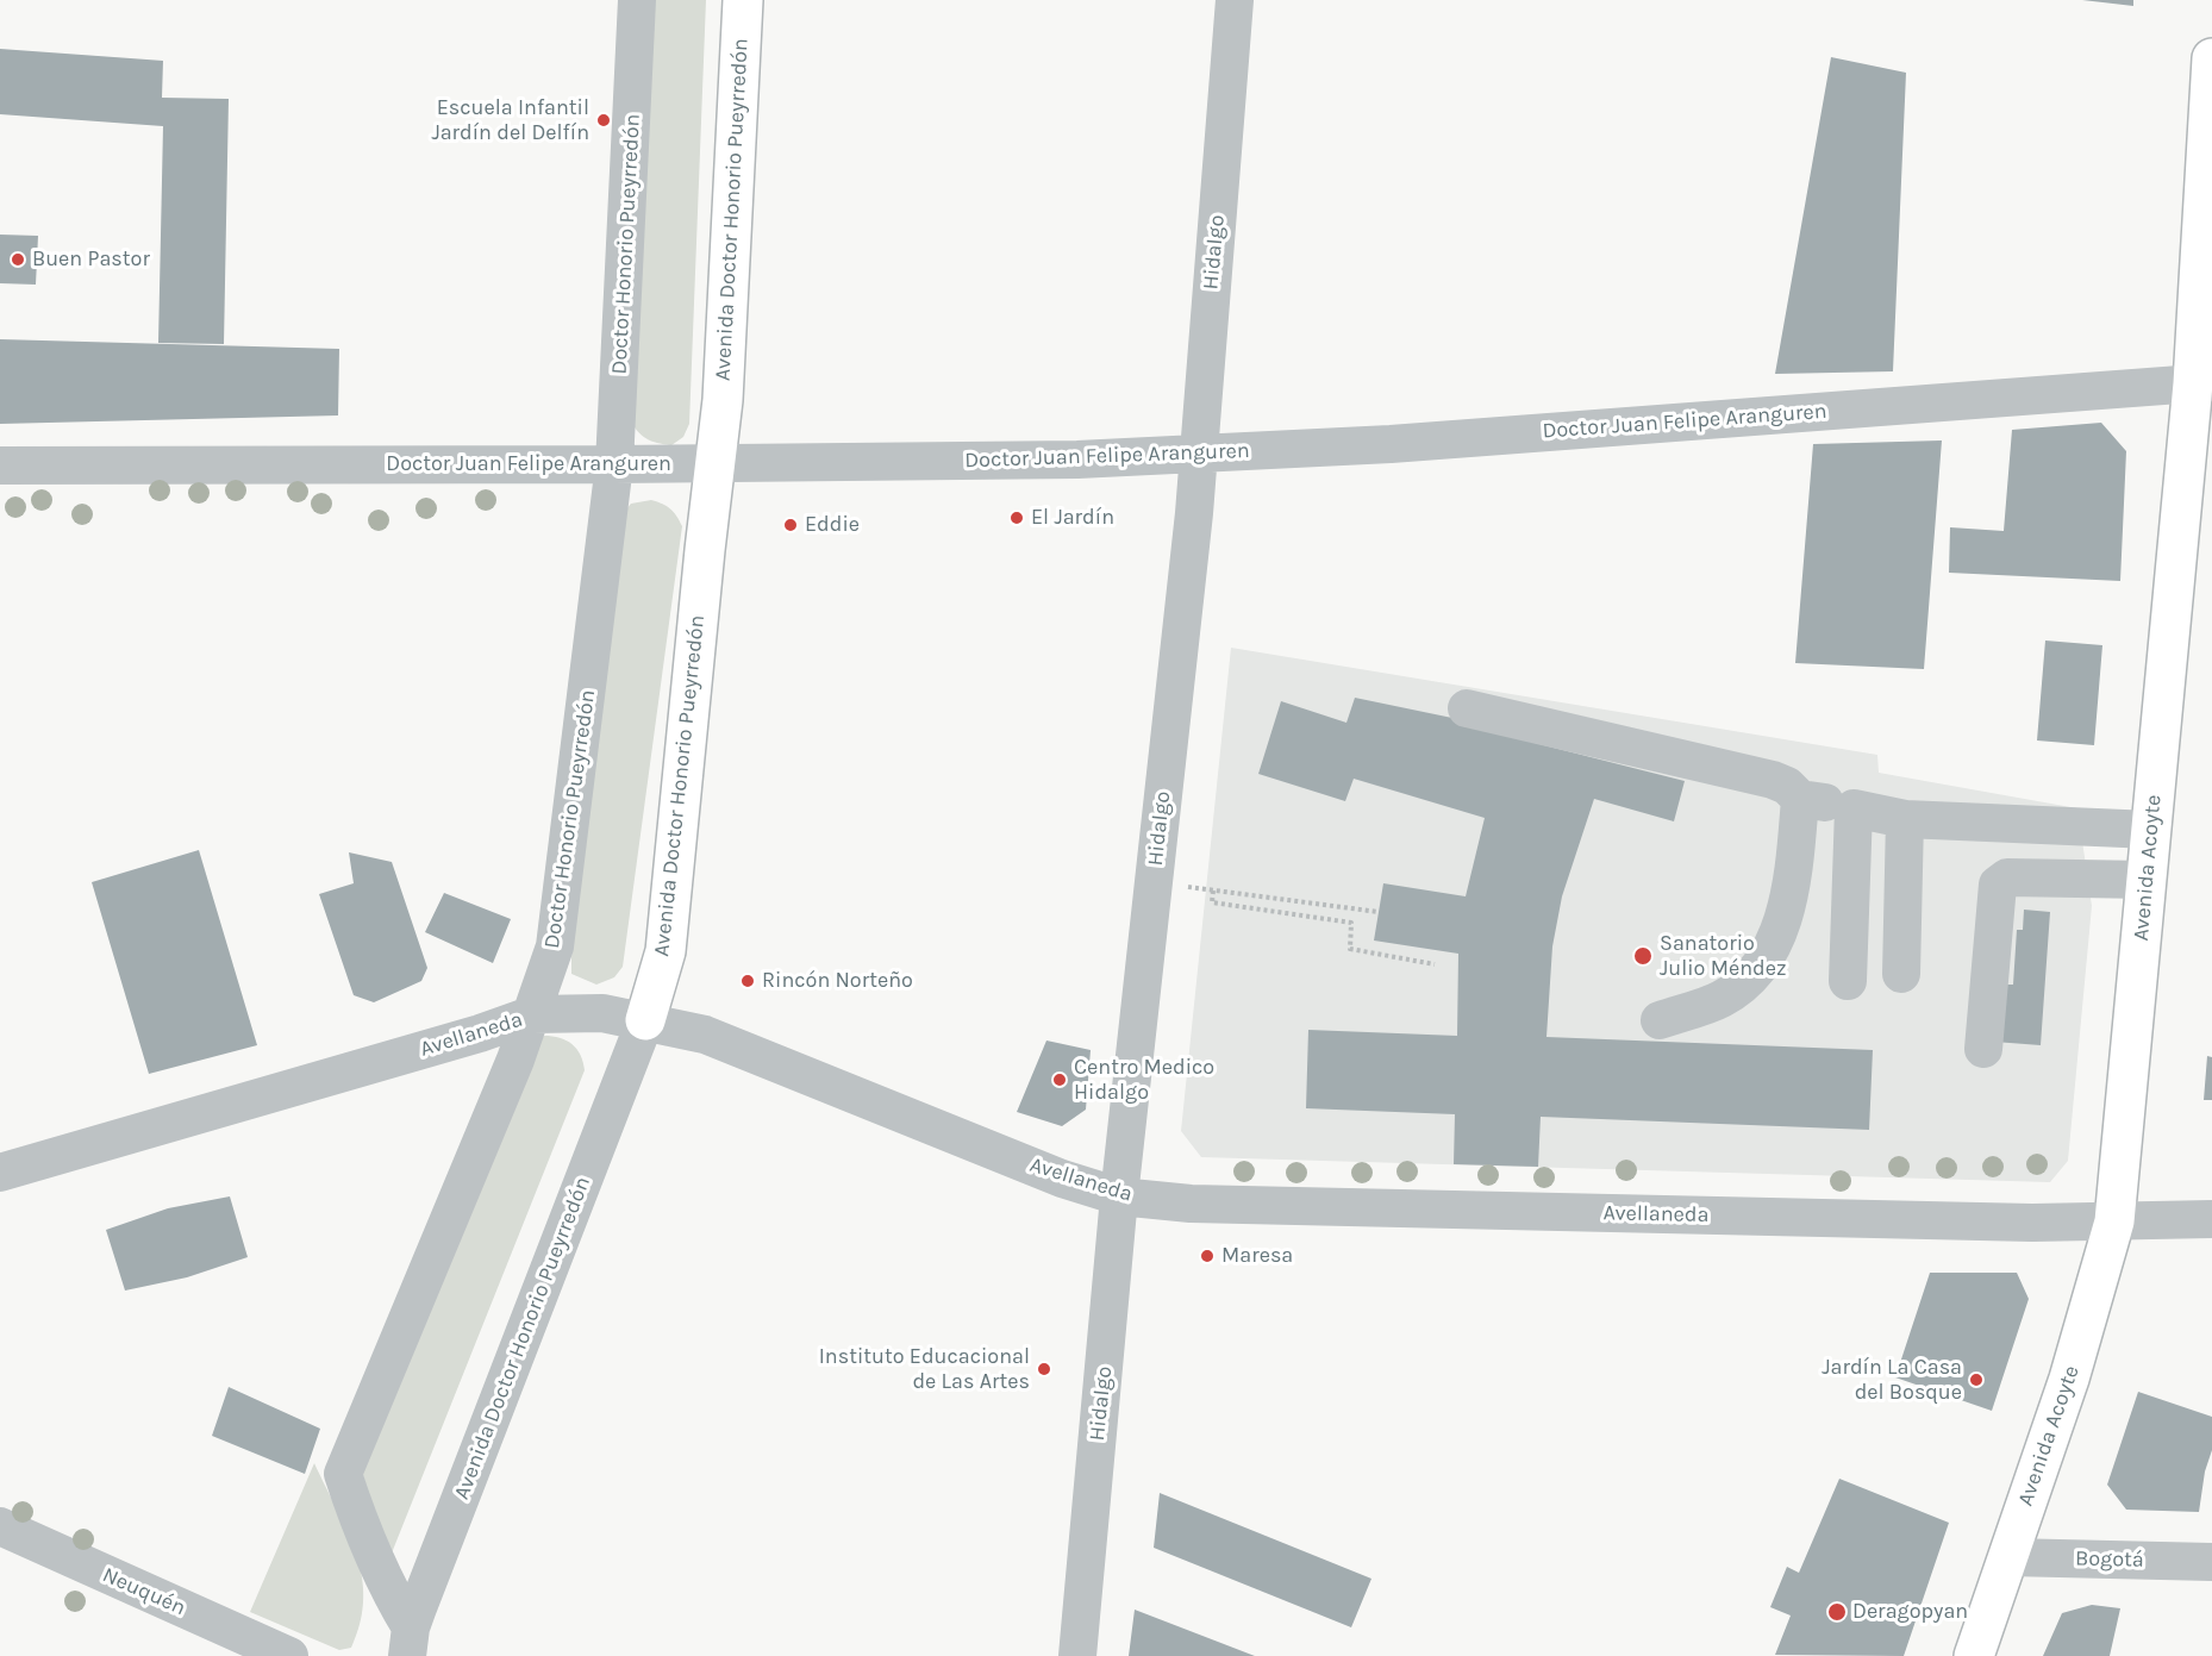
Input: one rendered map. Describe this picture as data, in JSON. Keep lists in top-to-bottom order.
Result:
{
  "streets": {
    "main road": ["Avenida Doctor Honorio Pueyrredón", "Avenida Acoyte"],
    "street": [
      "Doctor Honorio Pueyrredón",
      "Hidalgo",
      "Doctor Juan Felipe Aranguren",
      "Avellaneda",
      "Bogotá",
      "Neuquén"
    ]
  },
  "crossings": [
    ["Avenida Doctor Honorio Pueyrredón", "Doctor Honorio Pueyrredón"],
    ["Avenida Doctor Honorio Pueyrredón", "Doctor Juan Felipe Aranguren"],
    ["Avenida Doctor Honorio Pueyrredón", "Avellaneda"],
    ["Doctor Honorio Pueyrredón", "Doctor Juan Felipe Aranguren"],
    ["Doctor Honorio Pueyrredón", "Avellaneda"],
    ["Hidalgo", "Doctor Juan Felipe Aranguren"],
    ["Hidalgo", "Avellaneda"],
    ["Doctor Juan Felipe Aranguren", "Avenida Acoyte"],
    ["Avenida Acoyte", "Avellaneda"],
    ["Avenida Acoyte", "Bogotá"]
  ],
  "places": [
    "Escuela Infantil Jardín del Delfín",
    "Buen Pastor",
    "El Jardín",
    "Eddie",
    "Sanatorio Julio Méndez",
    "Rincón Norteño",
    "Centro Medico Hidalgo",
    "Maresa",
    "Instituto Educacional de Las Artes",
    "Jardín La Casa del Bosque",
    "Deragopyan"
  ]
}
